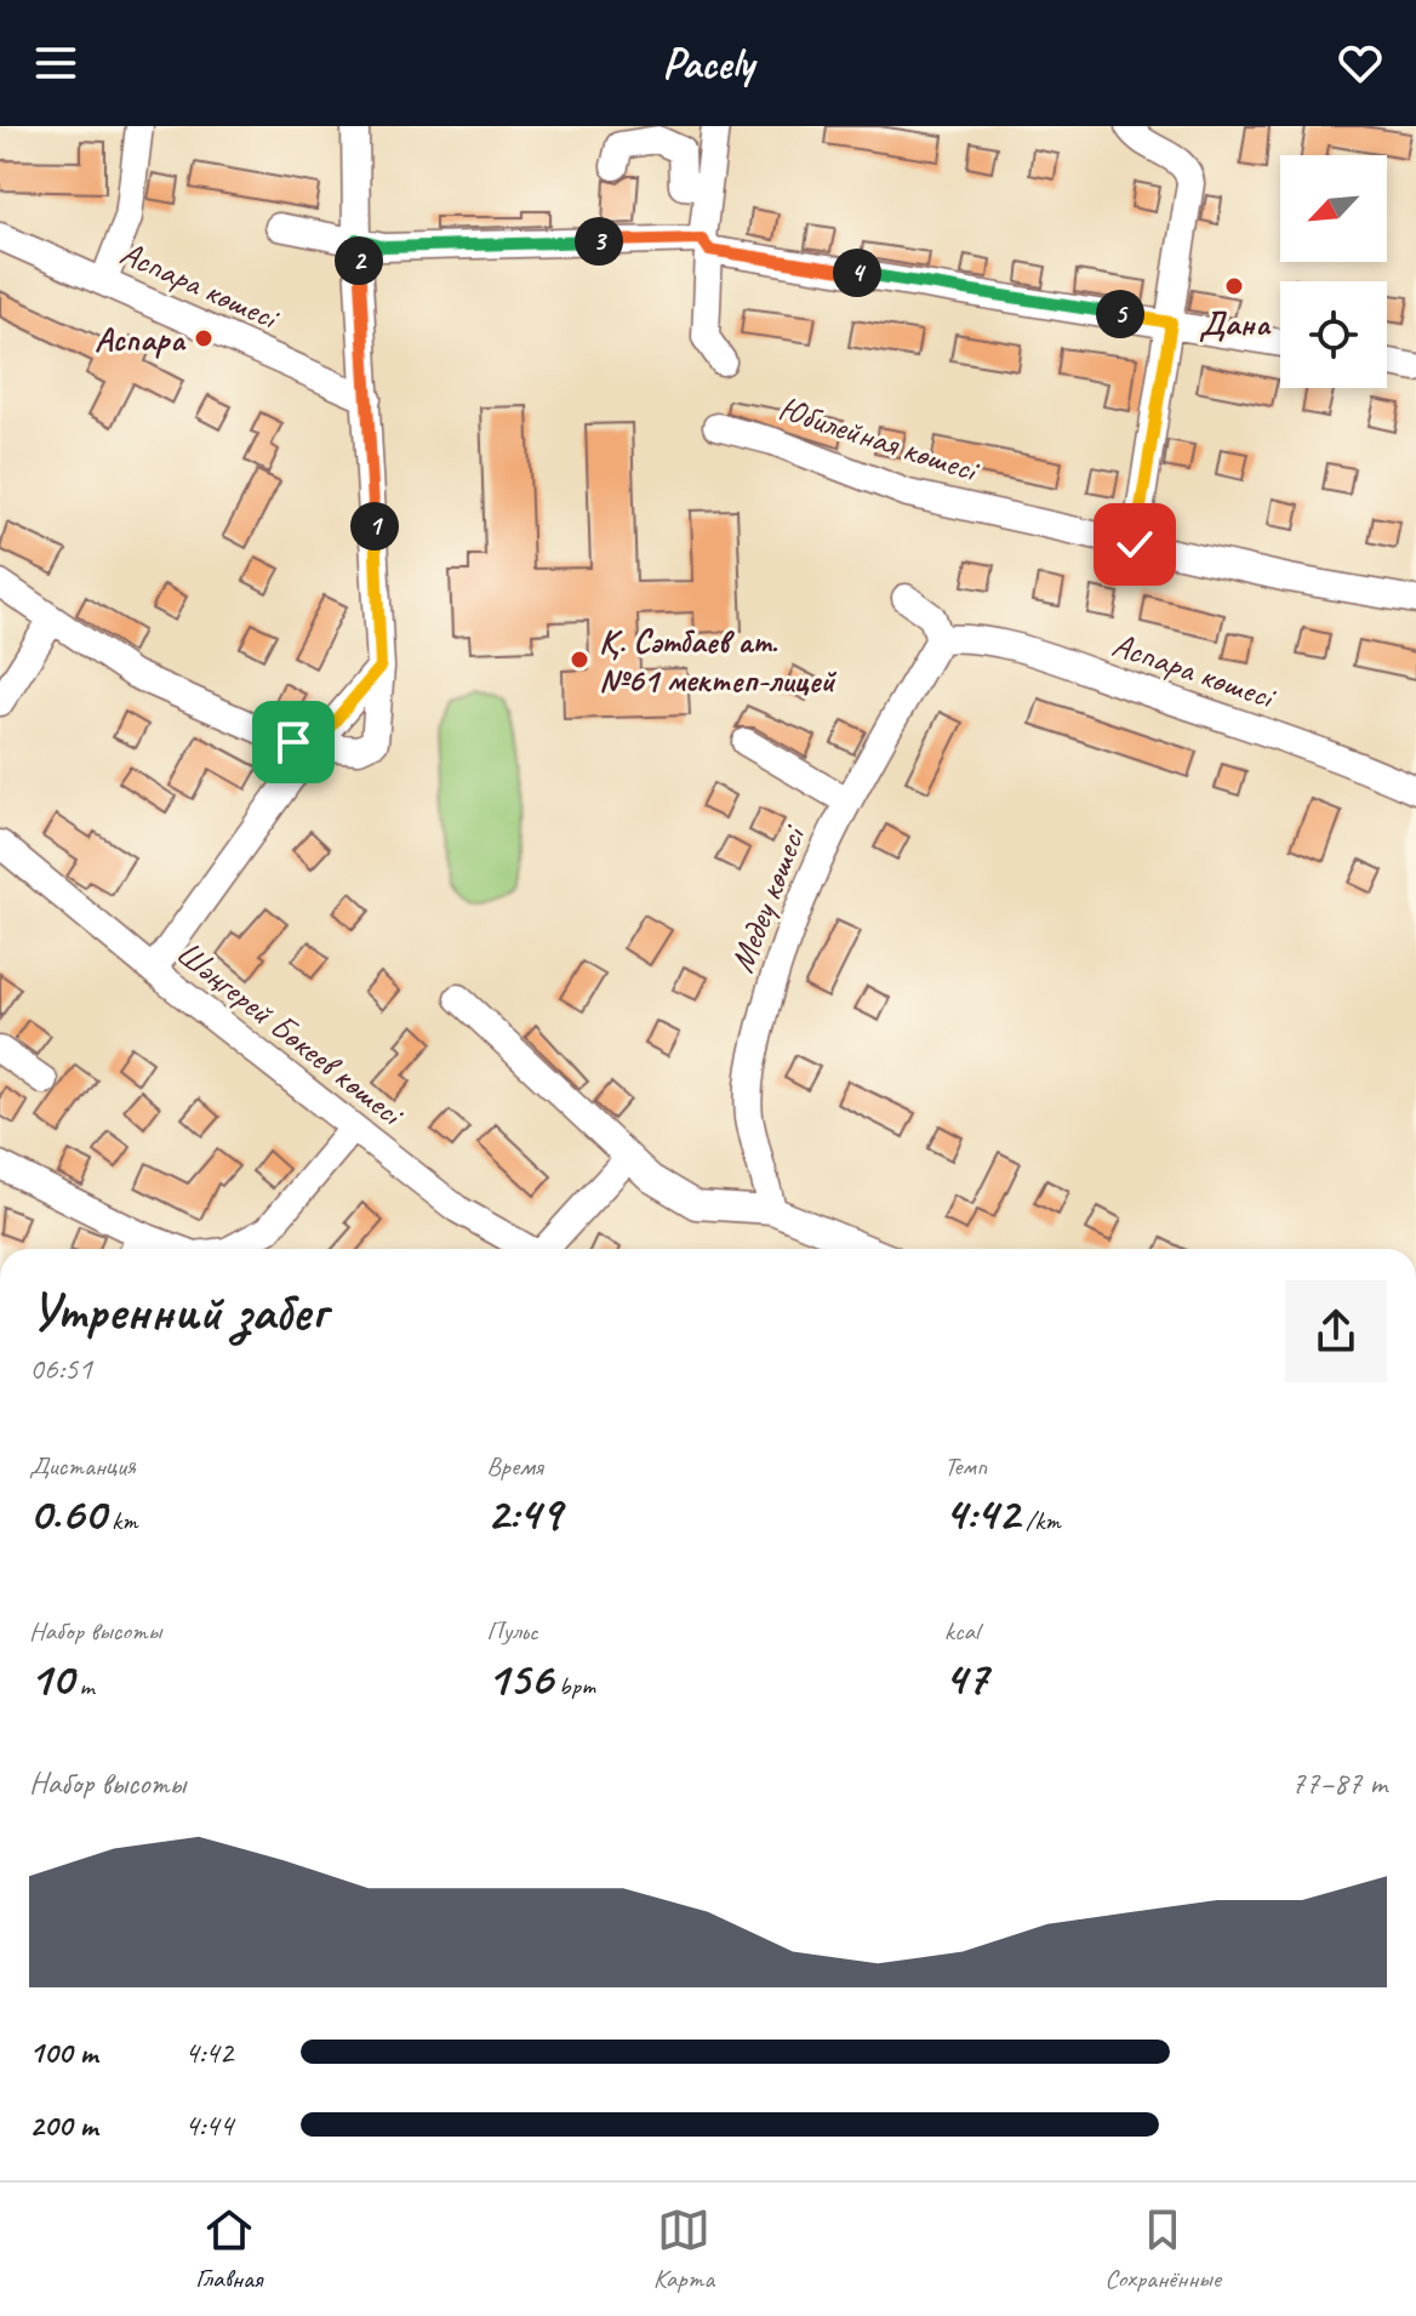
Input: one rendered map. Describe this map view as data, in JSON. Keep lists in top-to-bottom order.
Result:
{
  "streets": {
    "street": [
      "Аспара көшесі",
      "Юбилейная көшесі",
      "Медеу көшесі",
      "Шәңгерей Бөкеев көшесі"
    ]
  },
  "crossings": [
    ["Аспара көшесі", "Медеу көшесі"]
  ],
  "places": ["Дана", "Аспара", "Қ. Сәтбаев ат. №61 мектеп-лицей"],
  "north": "bottom left",
  "page": {
    "header": "Pacely",
    "pins": [
      "3",
      "2",
      "4",
      "5",
      "1"
    ],
    "heading": ["Утренний забег", "06:51"],
    "stats": [
      ["Дистанция", "0.60 km"],
      ["Время", "2:49"],
      ["Темп", "4:42 /km"],
      ["Набор высоты", "10 m"],
      ["Пульс", "156 bpm"],
      ["kcal", "47"]
    ],
    "chart": ["Набор высоты", "77–87 m"],
    "list": [
      {
        "name": "100 m",
        "note": "4:42"
      },
      {
        "name": "200 m",
        "note": "4:44"
      }
    ],
    "tabs": ["Главная", "Карта", "Сохранённые"]
  }
}
